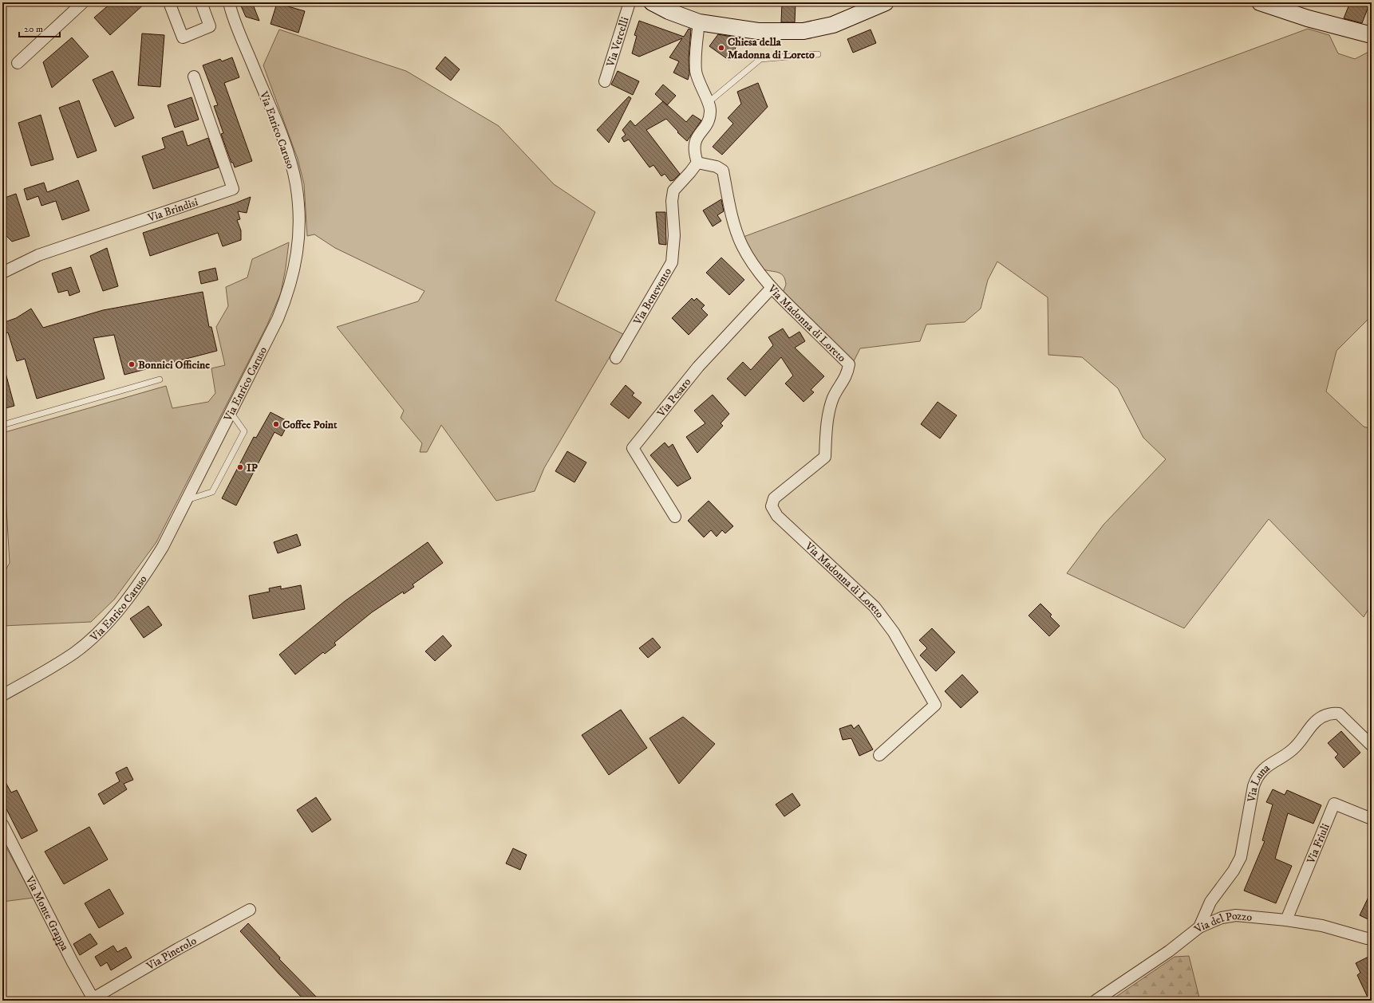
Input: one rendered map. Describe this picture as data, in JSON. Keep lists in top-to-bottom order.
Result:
{
  "streets": {
    "street": [
      "Via Vercelli",
      "Via Enrico Caruso",
      "Via Brindisi",
      "Via Benevento",
      "Via Madonna di Loreto",
      "Via Pesaro",
      "Via Luna",
      "Via Friuli",
      "Via Monte Grappa",
      "Via del Pozzo",
      "Via Pinerolo"
    ]
  },
  "crossings": [
    ["Via Benevento", "Via Madonna di Loreto"],
    ["Via Madonna di Loreto", "Via Pesaro"],
    ["Via Luna", "Via del Pozzo"],
    ["Via Friuli", "Via del Pozzo"],
    ["Via Monte Grappa", "Via Pinerolo"]
  ],
  "places": [
    "Chiesa della Madonna di Loreto",
    "Bonnici Officine",
    "Coffee Point",
    "IP"
  ],
  "scale_bar": "20 m"
}
